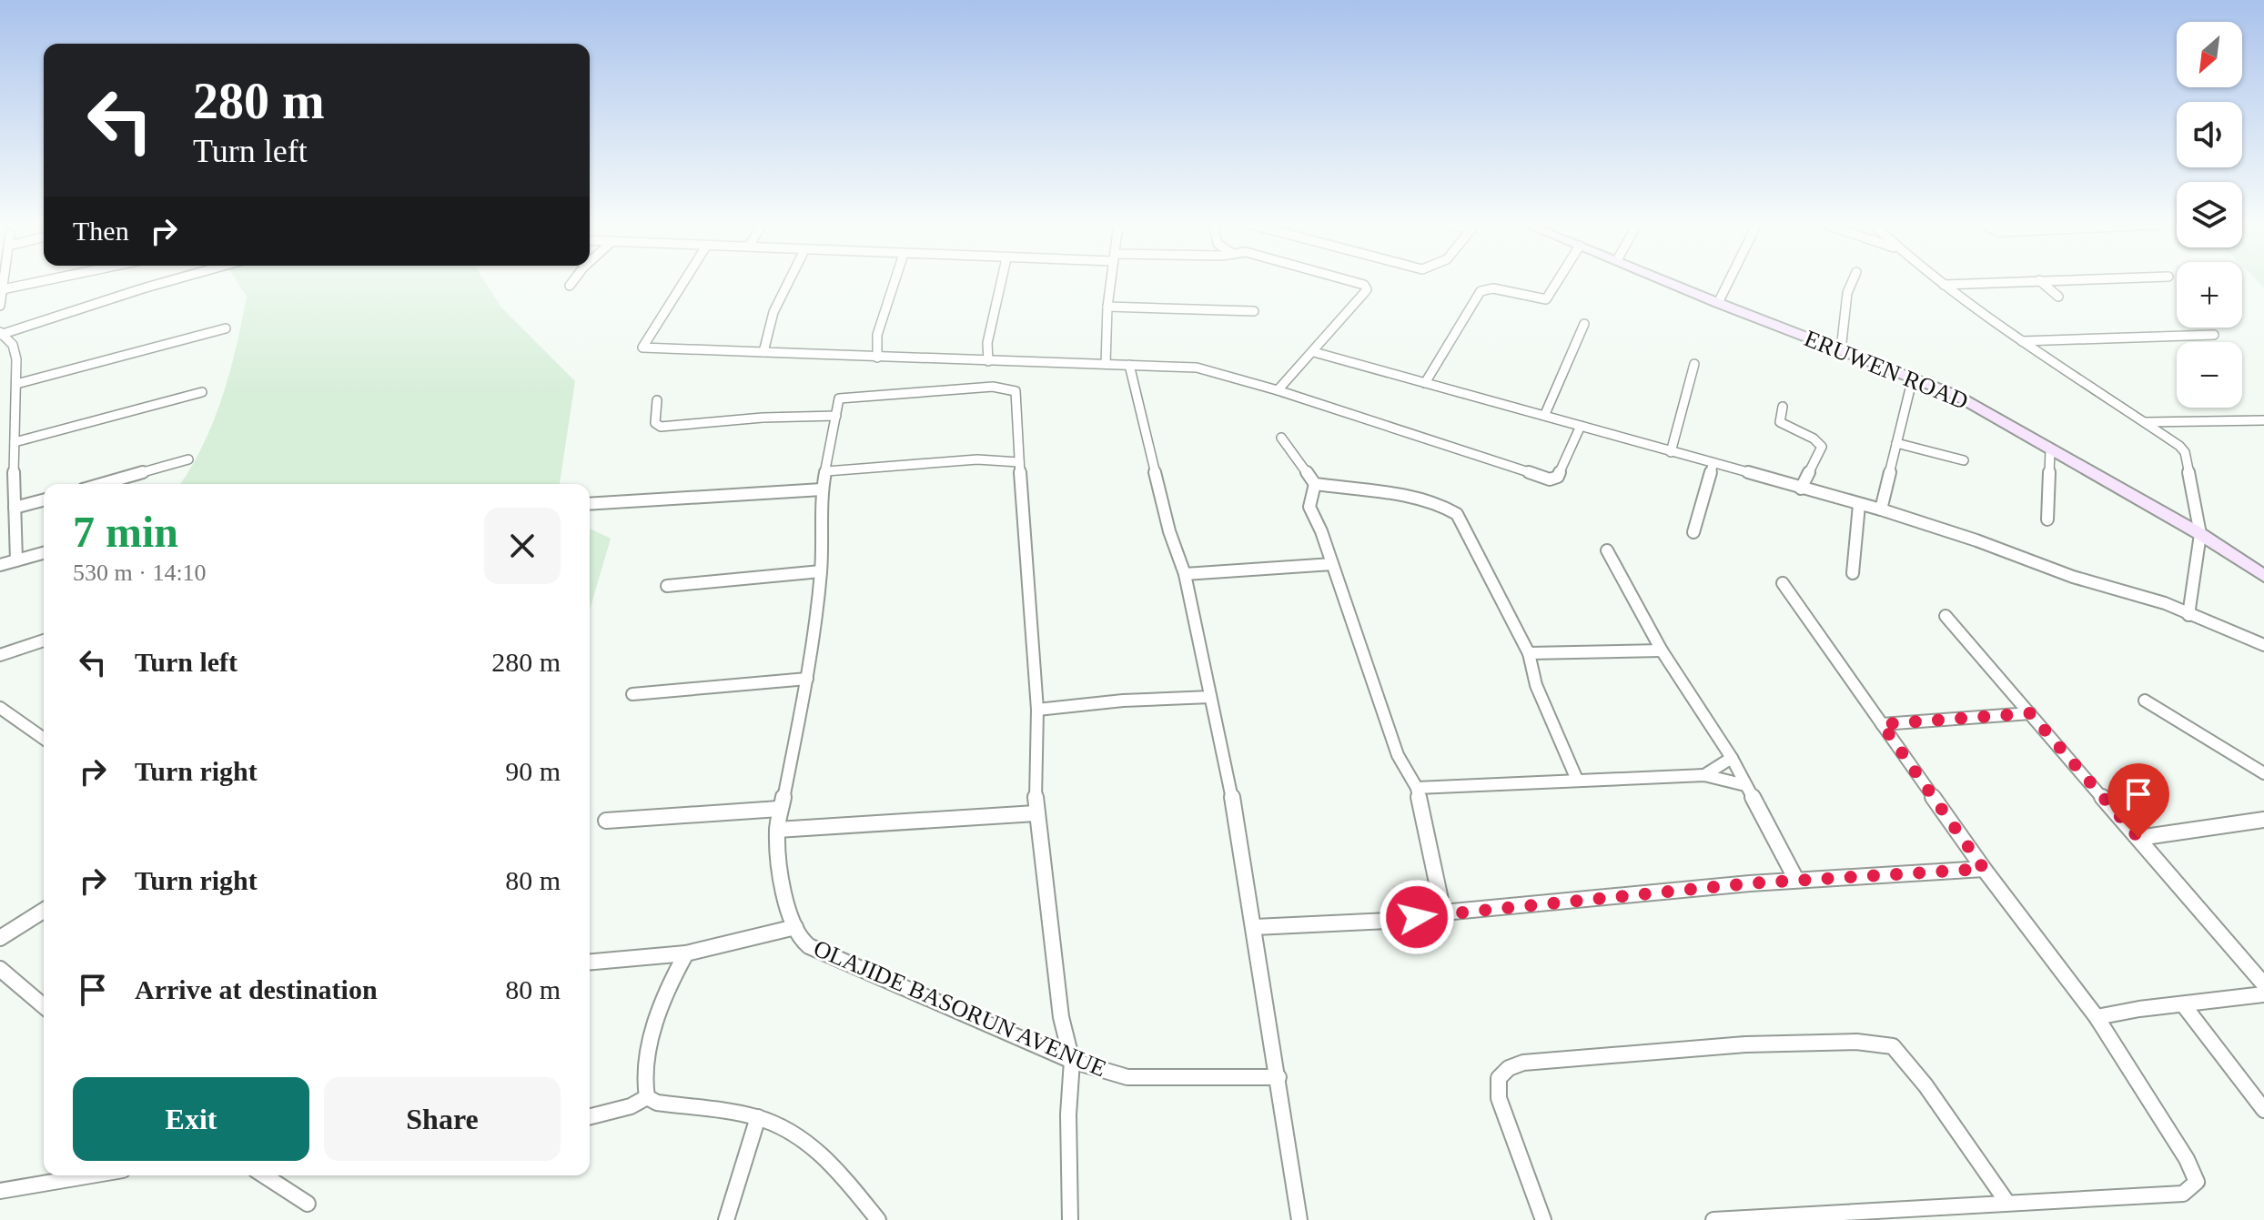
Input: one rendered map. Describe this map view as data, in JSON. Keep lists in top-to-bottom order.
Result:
{
  "streets": {
    "street": ["ERUWEN ROAD", "OLAJIDE BASORUN AVENUE"]
  },
  "north": "bottom left",
  "page": {
    "map_buttons": ["+", "−"],
    "turn": ["280 m", "Turn left"],
    "then": "Then",
    "heading": ["7 min", "530 m · 14:10"],
    "list": [
      {
        "name": "Turn left",
        "value": "280 m"
      },
      {
        "name": "Turn right",
        "value": "90 m"
      },
      {
        "name": "Turn right",
        "value": "80 m"
      },
      {
        "name": "Arrive at destination",
        "value": "80 m"
      }
    ],
    "buttons": ["Exit", "Share"]
  }
}
